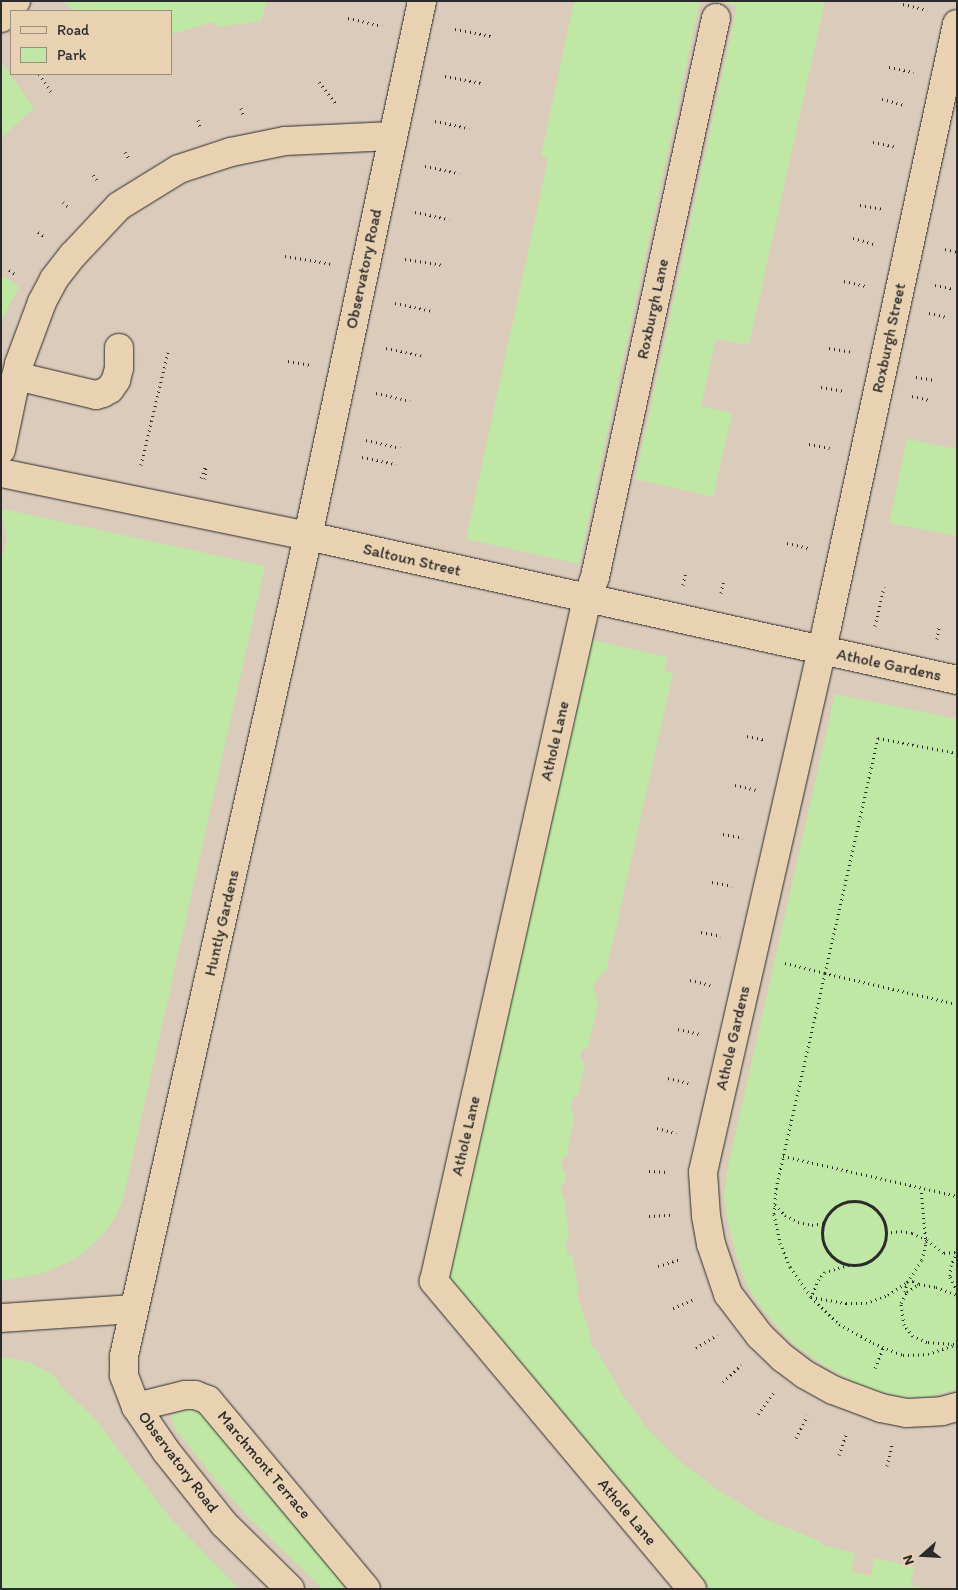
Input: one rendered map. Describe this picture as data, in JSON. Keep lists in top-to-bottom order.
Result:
{
  "streets": {
    "street": [
      "Observatory Road",
      "Roxburgh Lane",
      "Roxburgh Street",
      "Saltoun Street",
      "Athole Gardens",
      "Athole Lane",
      "Huntly Gardens",
      "Marchmont Terrace"
    ]
  },
  "crossings": [
    ["Observatory Road", "Saltoun Street"],
    ["Observatory Road", "Huntly Gardens"],
    ["Observatory Road", "Marchmont Terrace"],
    ["Roxburgh Lane", "Saltoun Street"],
    ["Roxburgh Lane", "Athole Lane"],
    ["Roxburgh Street", "Saltoun Street"],
    ["Roxburgh Street", "Athole Gardens"],
    ["Saltoun Street", "Athole Gardens"],
    ["Saltoun Street", "Athole Lane"],
    ["Saltoun Street", "Huntly Gardens"]
  ],
  "legend": ["Road", "Park"],
  "north": "left"
}
